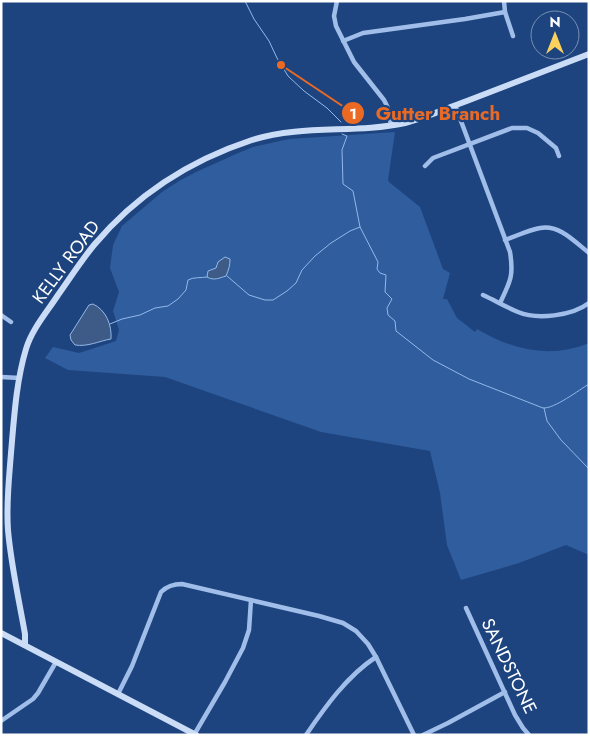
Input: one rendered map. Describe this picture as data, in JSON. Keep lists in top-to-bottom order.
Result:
{
  "streets": {
    "street": ["KELLY ROAD", "SANDSTONE"]
  },
  "places": ["Gutter Branch"],
  "north": "top"
}
